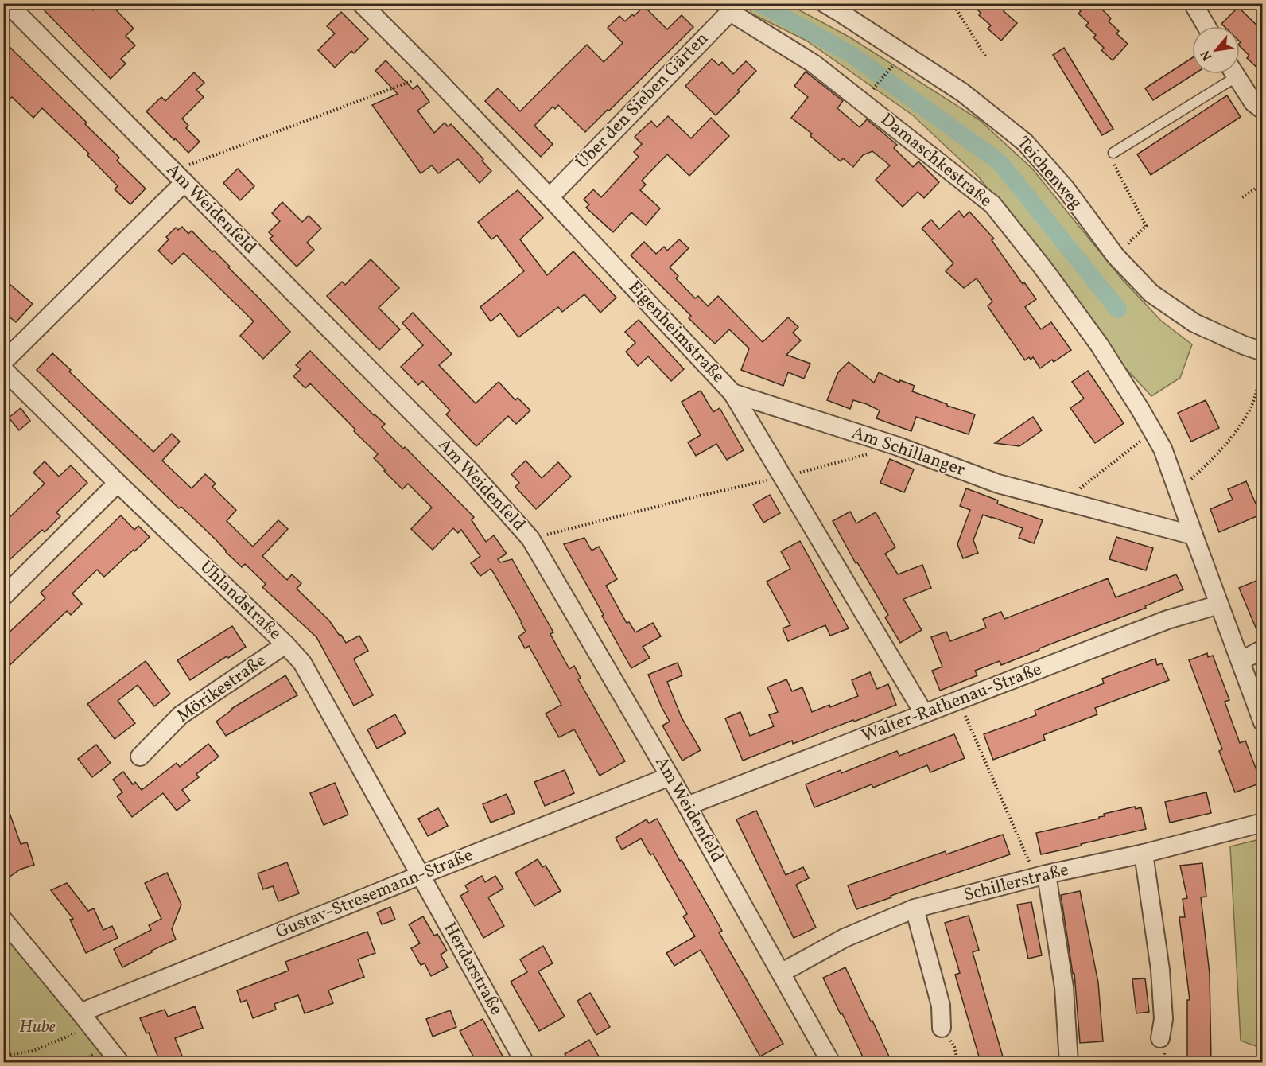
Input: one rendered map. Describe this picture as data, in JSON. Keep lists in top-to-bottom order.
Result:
{
  "streets": {
    "street": [
      "Über den Sieben Gärten",
      "Damaschkestraße",
      "Teichenweg",
      "Am Weidenfeld",
      "Eigenheimstraße",
      "Am Schillanger",
      "Uhlandstraße",
      "Mörikestraße",
      "Walter-Rathenau-Straße",
      "Schillerstraße",
      "Gustav-Stresemann-Straße",
      "Herderstraße"
    ]
  },
  "crossings": [
    ["Über den Sieben Gärten", "Damaschkestraße"],
    ["Über den Sieben Gärten", "Eigenheimstraße"],
    ["Damaschkestraße", "Am Schillanger"],
    ["Damaschkestraße", "Walter-Rathenau-Straße"],
    ["Am Weidenfeld", "Walter-Rathenau-Straße"],
    ["Am Weidenfeld", "Schillerstraße"],
    ["Am Weidenfeld", "Gustav-Stresemann-Straße"],
    ["Eigenheimstraße", "Am Schillanger"],
    ["Eigenheimstraße", "Walter-Rathenau-Straße"],
    ["Uhlandstraße", "Mörikestraße"],
    ["Uhlandstraße", "Gustav-Stresemann-Straße"],
    ["Uhlandstraße", "Herderstraße"],
    ["Gustav-Stresemann-Straße", "Herderstraße"]
  ],
  "parks": ["Hube"],
  "north": "bottom left"
}
